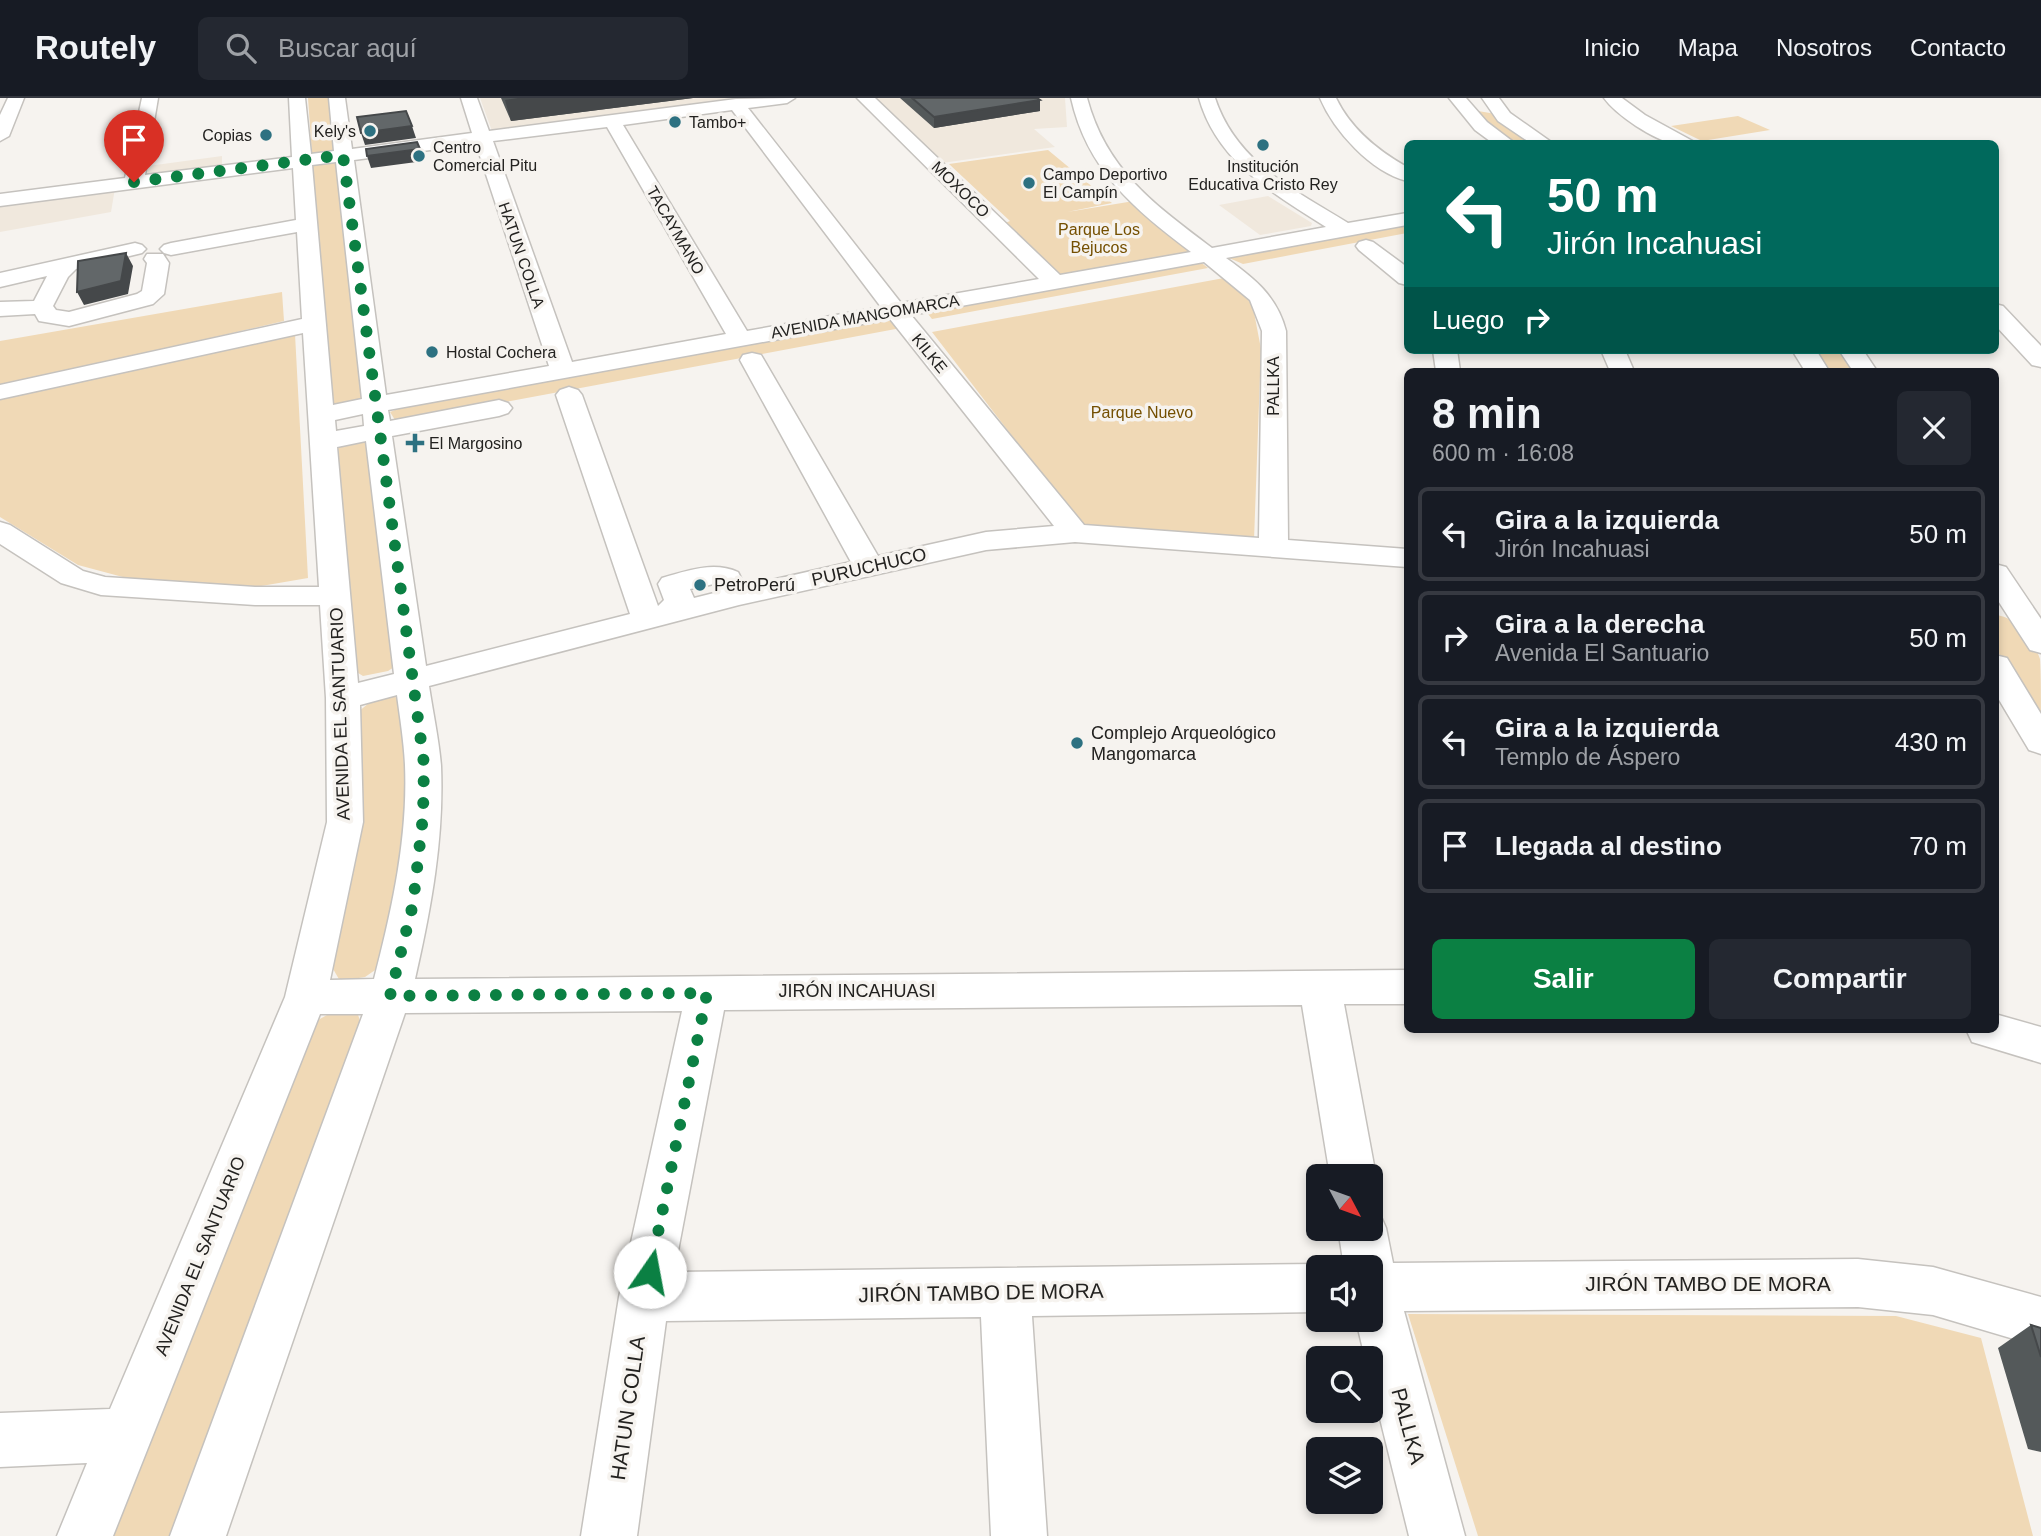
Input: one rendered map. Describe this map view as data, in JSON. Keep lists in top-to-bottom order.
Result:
{
  "streets": {
    "street": [
      "MOXOCO",
      "TACAYMANO",
      "HATUN COLLA",
      "AVENIDA MANGOMARCA",
      "KILKE",
      "PALLKA",
      "PURUCHUCO",
      "AVENIDA EL SANTUARIO",
      "JIRÓN INCAHUASI",
      "JIRÓN TAMBO DE MORA"
    ]
  },
  "crossings": [
    ["MOXOCO", "AVENIDA MANGOMARCA"],
    ["TACAYMANO", "AVENIDA MANGOMARCA"],
    ["HATUN COLLA", "AVENIDA MANGOMARCA"],
    ["HATUN COLLA", "PURUCHUCO"],
    ["HATUN COLLA", "JIRÓN INCAHUASI"],
    ["HATUN COLLA", "JIRÓN TAMBO DE MORA"],
    ["AVENIDA MANGOMARCA", "KILKE"],
    ["AVENIDA MANGOMARCA", "PALLKA"],
    ["AVENIDA MANGOMARCA", "AVENIDA EL SANTUARIO"],
    ["KILKE", "PURUCHUCO"],
    ["PALLKA", "PURUCHUCO"],
    ["AVENIDA EL SANTUARIO", "JIRÓN INCAHUASI"]
  ],
  "parks": ["Parque Los Bejucos", "Parque Nuevo"],
  "places": {
    "other": [
      "Tambo+",
      "Kely's",
      "Copias",
      "Institución Educativa Cristo Rey",
      "Centro Comercial Pitu",
      "Campo Deportivo El Campín",
      "Hostal Cochera",
      "PetroPerú",
      "Complejo Arqueológico Mangomarca"
    ],
    "health": ["El Margosino"]
  },
  "north": "bottom right",
  "page": {
    "header": "Routely",
    "search": "Buscar aquí",
    "nav": [
      "Inicio",
      "Mapa",
      "Nosotros",
      "Contacto"
    ],
    "turn": ["50 m", "Jirón Incahuasi"],
    "then": "Luego",
    "heading": ["8 min", "600 m · 16:08"],
    "list": [
      {
        "name": "Gira a la izquierda",
        "note": "Jirón Incahuasi",
        "value": "50 m"
      },
      {
        "name": "Gira a la derecha",
        "note": "Avenida El Santuario",
        "value": "50 m"
      },
      {
        "name": "Gira a la izquierda",
        "note": "Templo de Áspero",
        "value": "430 m"
      },
      {
        "name": "Llegada al destino",
        "value": "70 m"
      }
    ],
    "buttons": ["Salir", "Compartir"]
  }
}
